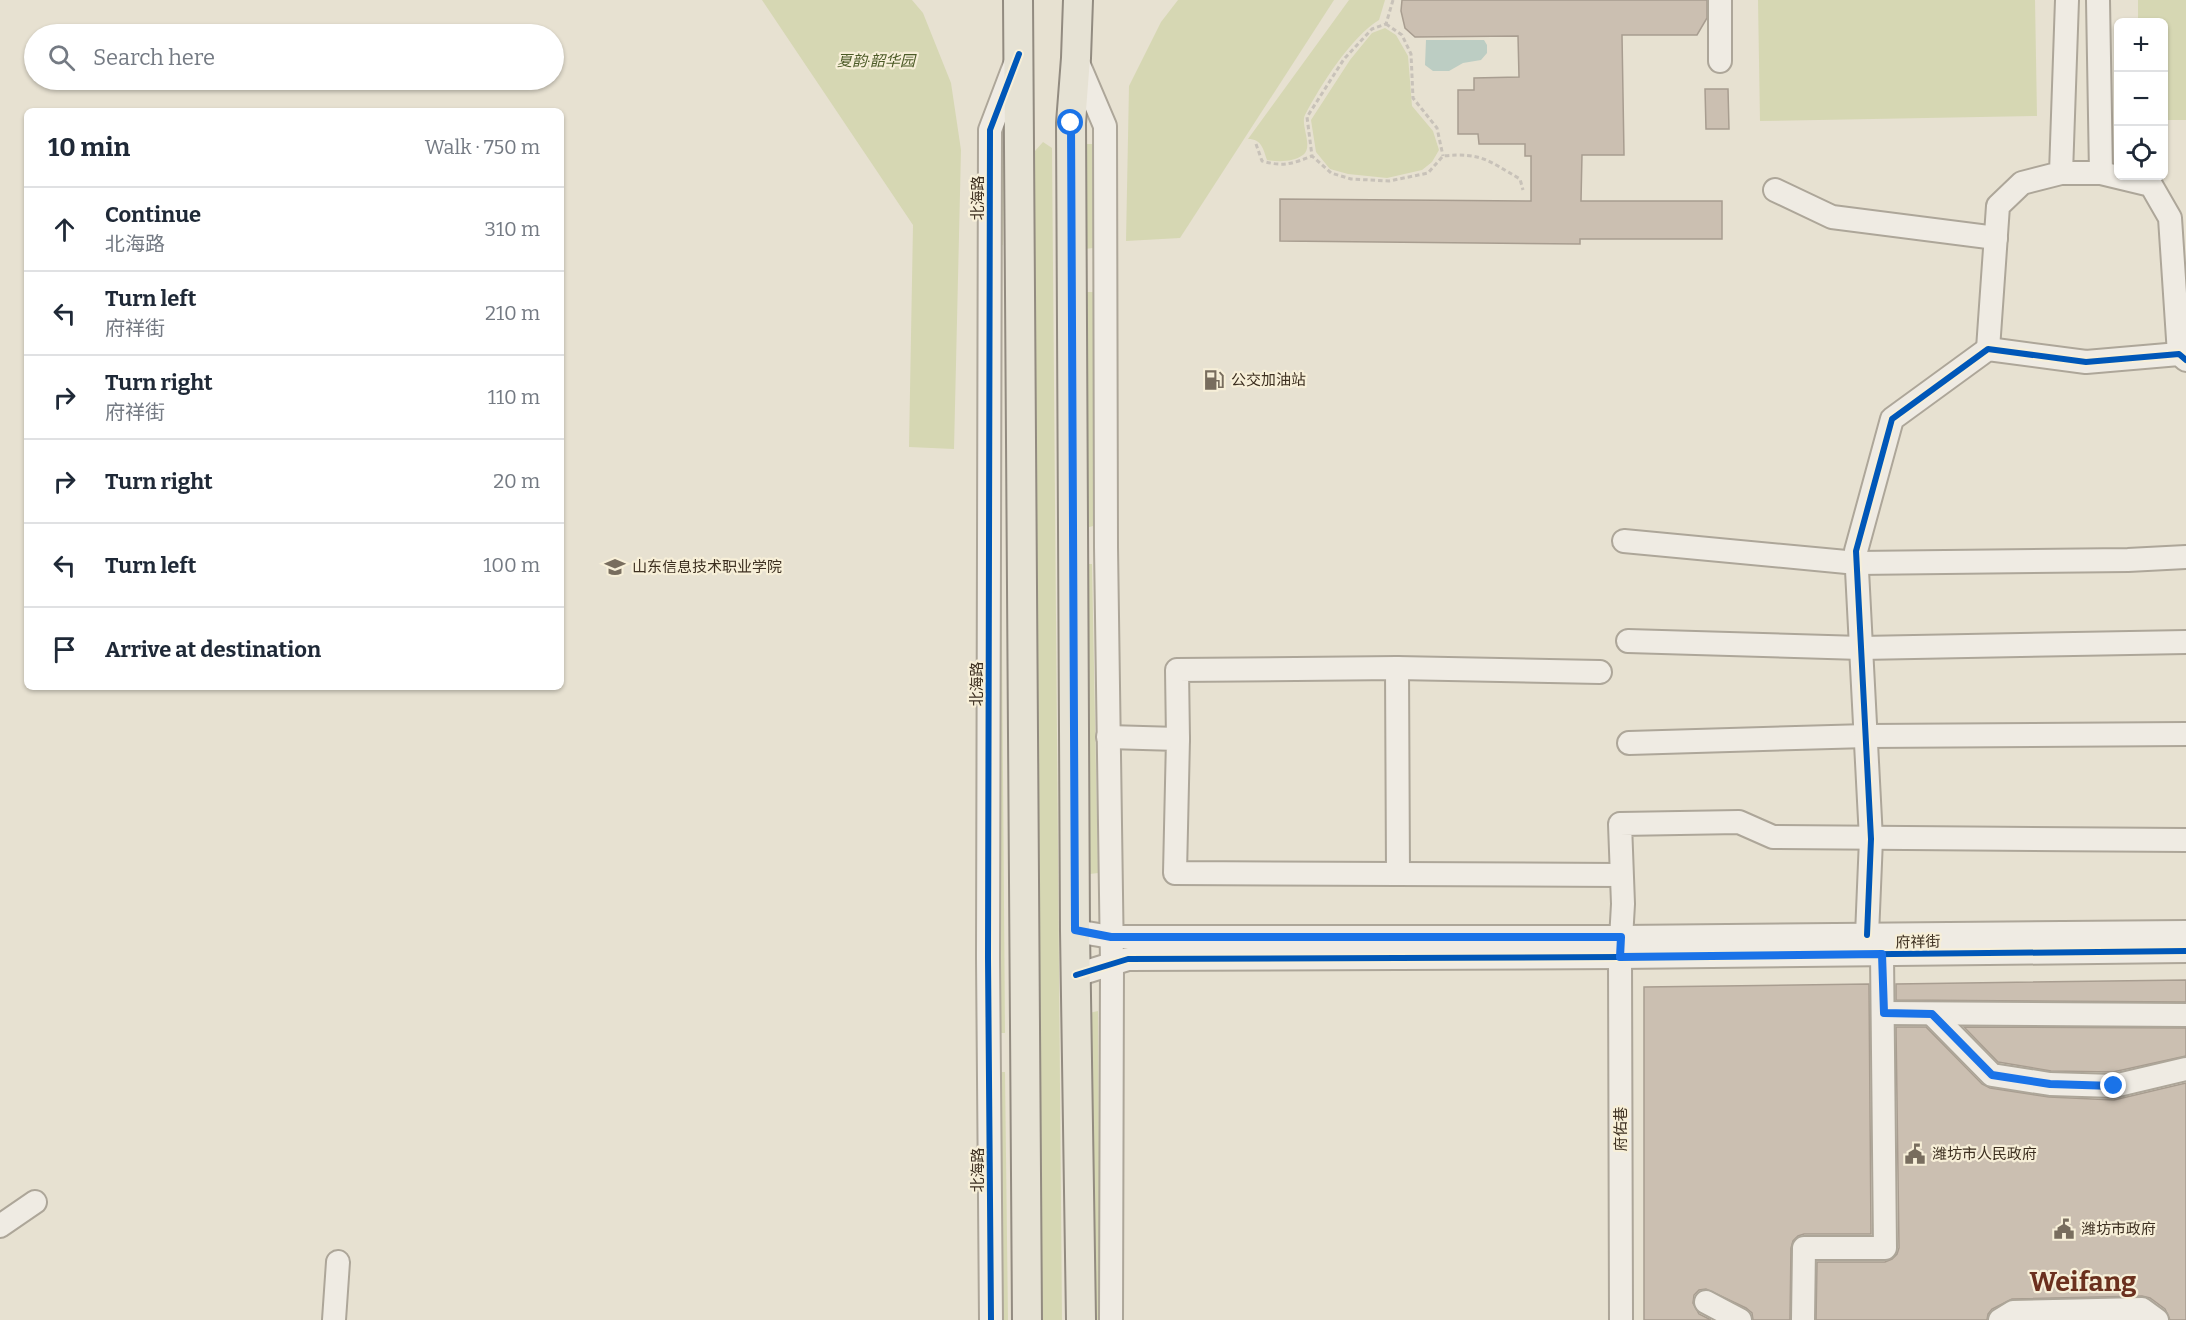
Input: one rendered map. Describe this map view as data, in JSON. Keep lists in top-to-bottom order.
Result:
{
  "streets": {
    "main road": ["北海路"],
    "street": ["府祥街", "府佑巷"]
  },
  "crossings": [
    ["府祥街", "府佑巷"]
  ],
  "districts": ["Weifang"],
  "parks": ["夏韵·韶华园"],
  "places": {
    "fuel station": ["公交加油站"],
    "school or university": ["山东信息技术职业学院"],
    "public building": ["潍坊市人民政府", "潍坊市政府"]
  },
  "page": {
    "map_buttons": ["+", "−"],
    "search": "Search here",
    "heading": ["10 min", "Walk · 750 m"],
    "list": [
      ["Continue", "北海路", "310 m"],
      ["Turn left", "府祥街", "210 m"],
      ["Turn right", "府祥街", "110 m"],
      ["Turn right", "20 m"],
      ["Turn left", "100 m"],
      "Arrive at destination"
    ]
  }
}
